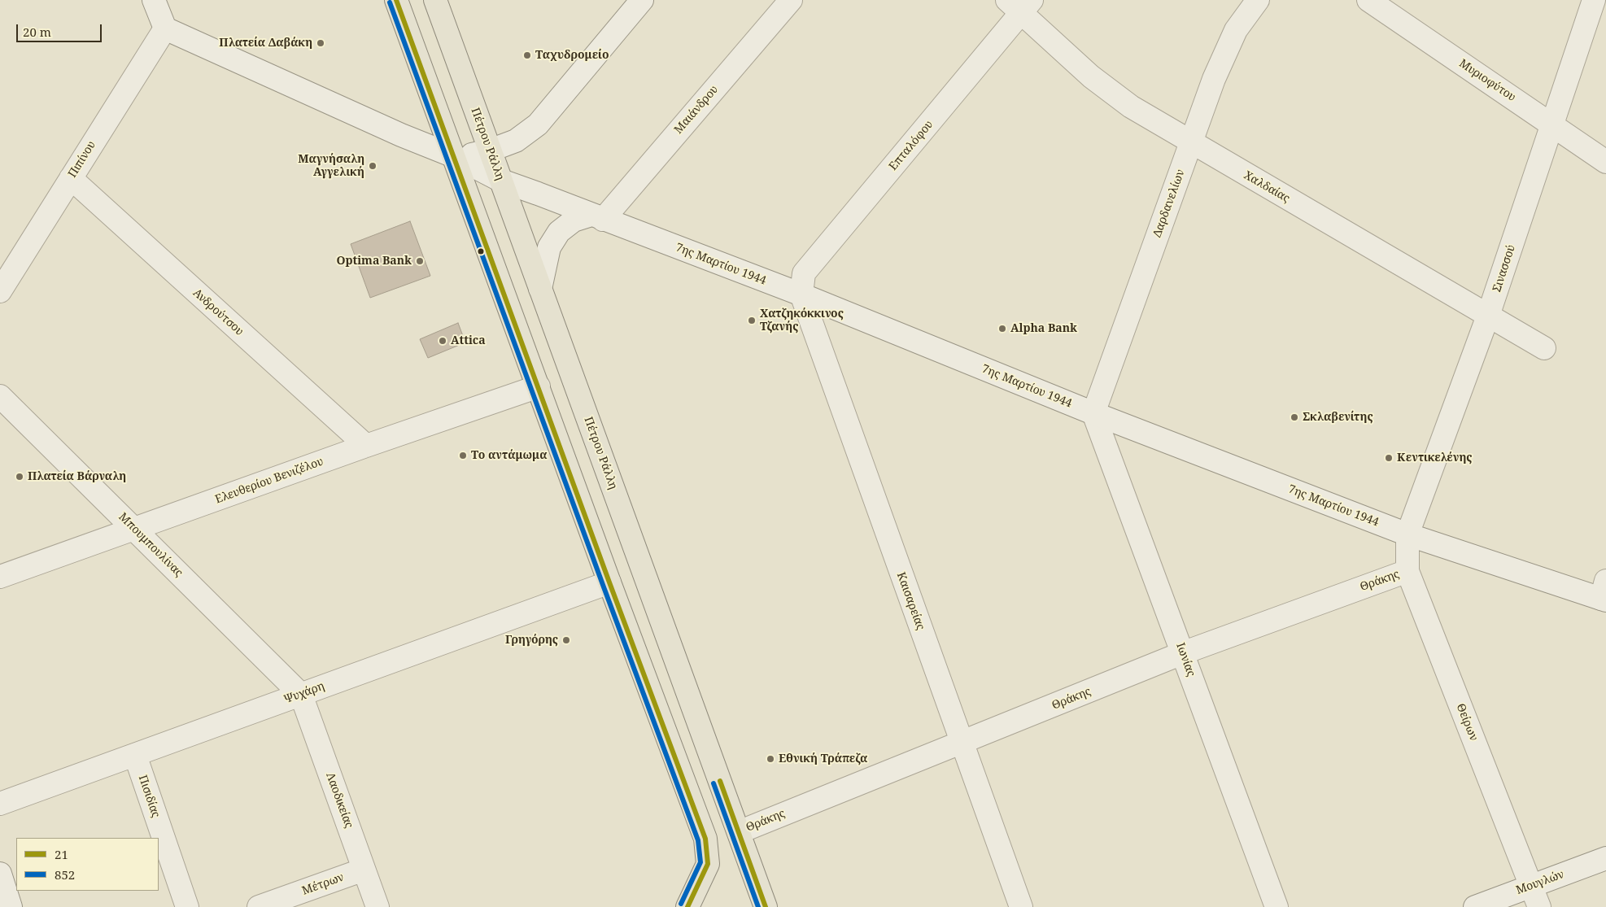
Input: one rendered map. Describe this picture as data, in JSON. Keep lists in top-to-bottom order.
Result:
{
  "streets": {
    "main road": ["Πέτρου Ράλλη"],
    "street": [
      "Μυριοφύτου",
      "Μαιάνδρου",
      "Επταλόφου",
      "Πιπίνου",
      "Χαλδαίας",
      "Δαρδανελίων",
      "7ης Μαρτίου 1944",
      "Σινασσού",
      "Ανδρούτσου",
      "Ελευθερίου Βενιζέλου",
      "Μπουμπουλίνας",
      "Θράκης",
      "Καισαρείας",
      "Ιωνίας",
      "Ψυχάρη",
      "Θείρων",
      "Πισιδίας",
      "Λαοδικείας",
      "Μουγλών",
      "Μέτρων"
    ]
  },
  "crossings": [
    ["Μυριοφύτου", "Σινασσού"],
    ["Μαιάνδρου", "7ης Μαρτίου 1944"],
    ["Πέτρου Ράλλη", "7ης Μαρτίου 1944"],
    ["Πέτρου Ράλλη", "Θράκης"],
    ["Επταλόφου", "Χαλδαίας"],
    ["Επταλόφου", "7ης Μαρτίου 1944"],
    ["Επταλόφου", "Καισαρείας"],
    ["Πιπίνου", "Ανδρούτσου"],
    ["Χαλδαίας", "Δαρδανελίων"],
    ["Χαλδαίας", "Σινασσού"],
    ["Δαρδανελίων", "7ης Μαρτίου 1944"],
    ["Δαρδανελίων", "Ιωνίας"],
    ["7ης Μαρτίου 1944", "Σινασσού"],
    ["7ης Μαρτίου 1944", "Καισαρείας"],
    ["7ης Μαρτίου 1944", "Ιωνίας"],
    ["7ης Μαρτίου 1944", "Θείρων"],
    ["Σινασσού", "Θείρων"],
    ["Ανδρούτσου", "Ελευθερίου Βενιζέλου"],
    ["Ελευθερίου Βενιζέλου", "Μπουμπουλίνας"],
    ["Μπουμπουλίνας", "Ψυχάρη"],
    ["Μπουμπουλίνας", "Λαοδικείας"],
    ["Θράκης", "Καισαρείας"],
    ["Θράκης", "Ιωνίας"],
    ["Θράκης", "Θείρων"],
    ["Ψυχάρη", "Πισιδίας"],
    ["Ψυχάρη", "Λαοδικείας"],
    ["Θείρων", "Μουγλών"],
    ["Λαοδικείας", "Μέτρων"]
  ],
  "places": [
    "Πλατεία Δαβάκη",
    "Ταχυδρομείο",
    "Μαγνήσαλη Αγγελική",
    "Optima Bank",
    "Χατζηκόκκινος Τζανής",
    "Alpha Bank",
    "Attica",
    "Σκλαβενίτης",
    "Το αντάμωμα",
    "Κεντικελένης",
    "Πλατεία Βάρναλη",
    "Γρηγόρης",
    "Εθνική Τράπεζα"
  ],
  "lines": ["transit line 21", "transit line 852"],
  "legend": ["21", "852"],
  "scale_bar": "20 m"
}
